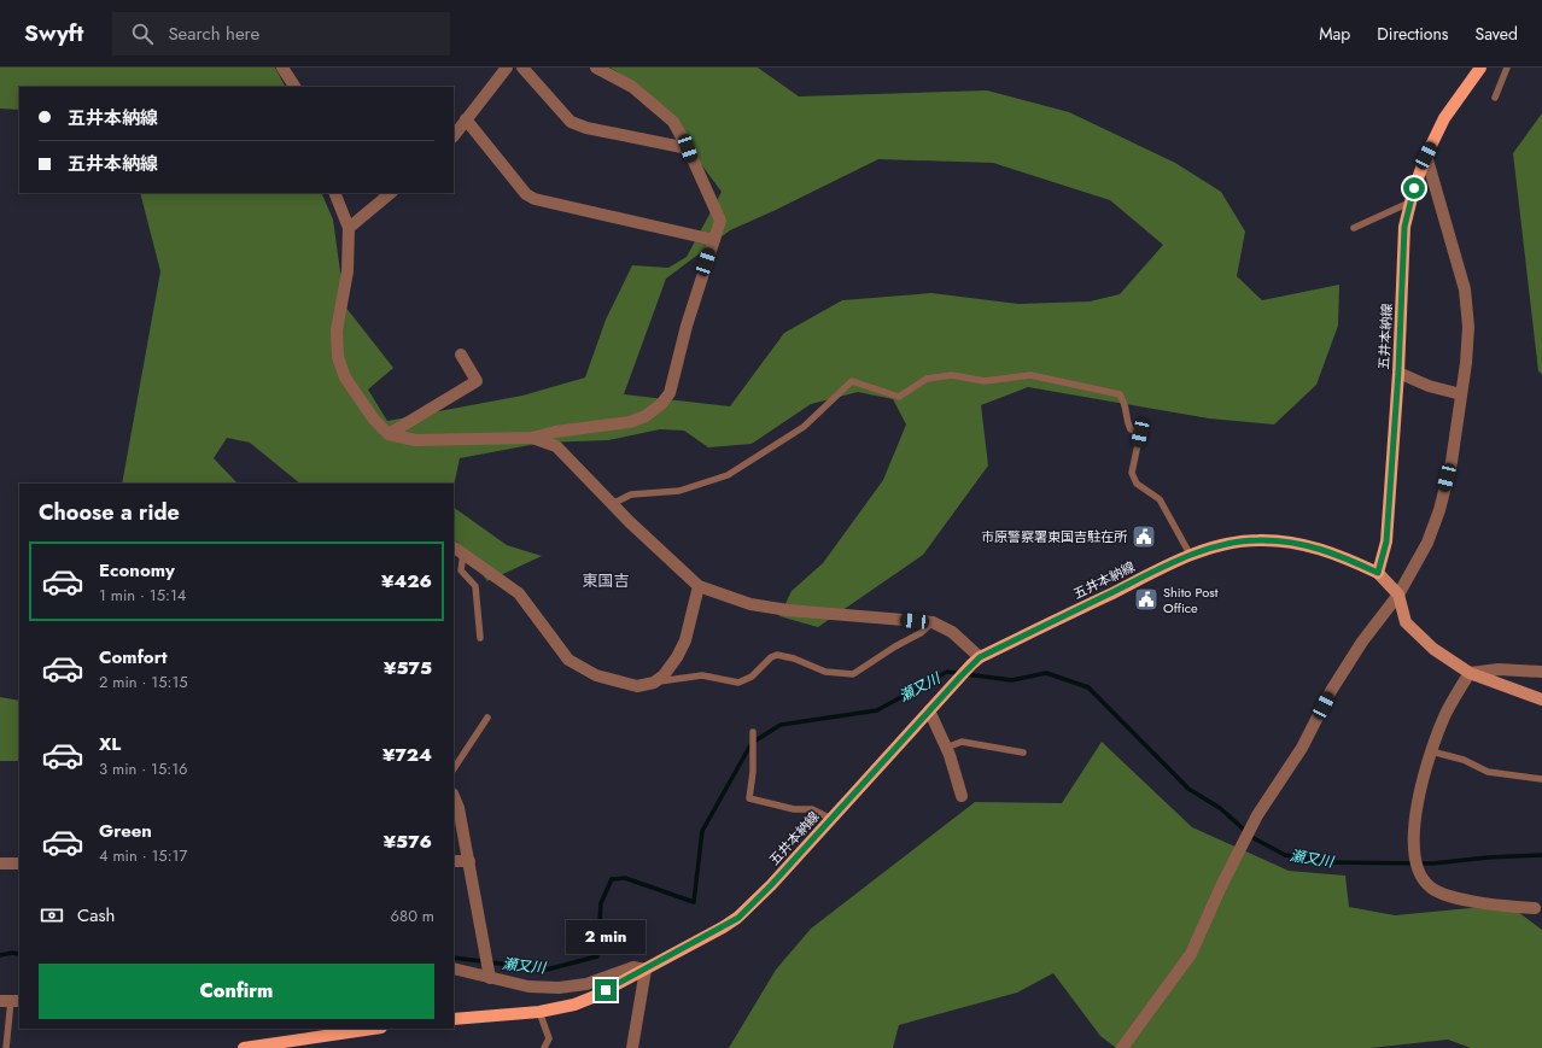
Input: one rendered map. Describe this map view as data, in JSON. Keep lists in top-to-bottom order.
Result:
{
  "streets": {
    "main road": ["五井本納線"]
  },
  "districts": ["東国吉"],
  "water": ["瀬又川"],
  "places": {
    "public building": ["市原警察署東国吉駐在所", "Shito Post Office"]
  },
  "page": {
    "header": "Swyft",
    "search": "Search here",
    "nav": ["Map", "Directions", "Saved"],
    "banner": ["五井本納線", "五井本納線"],
    "heading": "Choose a ride",
    "list": [
      {
        "name": "Economy",
        "note": "1 min · 15:14",
        "value": "¥426"
      },
      {
        "name": "Comfort",
        "note": "2 min · 15:15",
        "value": "¥575"
      },
      {
        "name": "XL",
        "note": "3 min · 15:16",
        "value": "¥724"
      },
      {
        "name": "Green",
        "note": "4 min · 15:17",
        "value": "¥576"
      }
    ],
    "pay": ["Cash", "680 m"],
    "bubble": "2 min",
    "buttons": "Confirm"
  }
}
